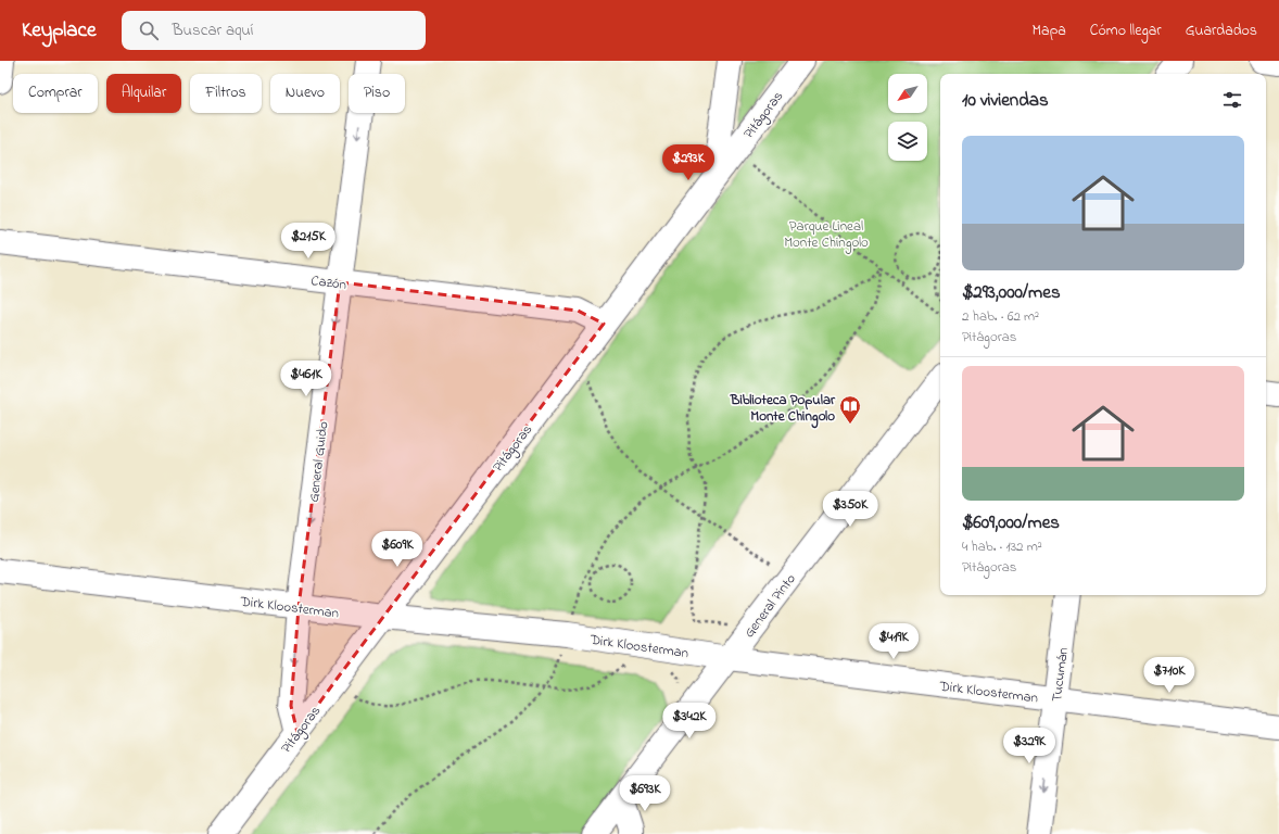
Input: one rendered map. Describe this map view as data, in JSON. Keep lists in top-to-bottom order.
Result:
{
  "streets": {
    "street": [
      "Pitágoras",
      "Cazón",
      "General Guido",
      "General Pinto",
      "Dirk Kloosterman",
      "Tucumán"
    ]
  },
  "crossings": [
    ["Pitágoras", "Cazón"],
    ["Pitágoras", "General Guido"],
    ["Pitágoras", "Dirk Kloosterman"],
    ["Cazón", "General Guido"],
    ["General Guido", "Dirk Kloosterman"],
    ["General Pinto", "Dirk Kloosterman"],
    ["Dirk Kloosterman", "Tucumán"]
  ],
  "one_way": ["General Guido", "Tucumán"],
  "parks": ["Parque Lineal Monte Chingolo"],
  "places": {
    "library": ["Biblioteca Popular Monte Chingolo"]
  },
  "north": "bottom left",
  "page": {
    "header": "Keyplace",
    "search": "Buscar aquí",
    "nav": ["Mapa", "Cómo llegar", "Guardados"],
    "chip": [
      "Comprar",
      "Alquilar",
      "Filtros",
      "Nuevo",
      "Piso"
    ],
    "heading": "10 viviendas",
    "list": [
      {
        "name": "$293,000/mes",
        "note": "2 hab. · 62 m² · Pitágoras"
      },
      {
        "name": "$609,000/mes",
        "note": "4 hab. · 132 m² · Pitágoras"
      }
    ],
    "price": [
      "$293K",
      "$215K",
      "$461K",
      "$350K",
      "$609K",
      "$419K",
      "$710K",
      "$342K",
      "$329K",
      "$693K"
    ]
  }
}
